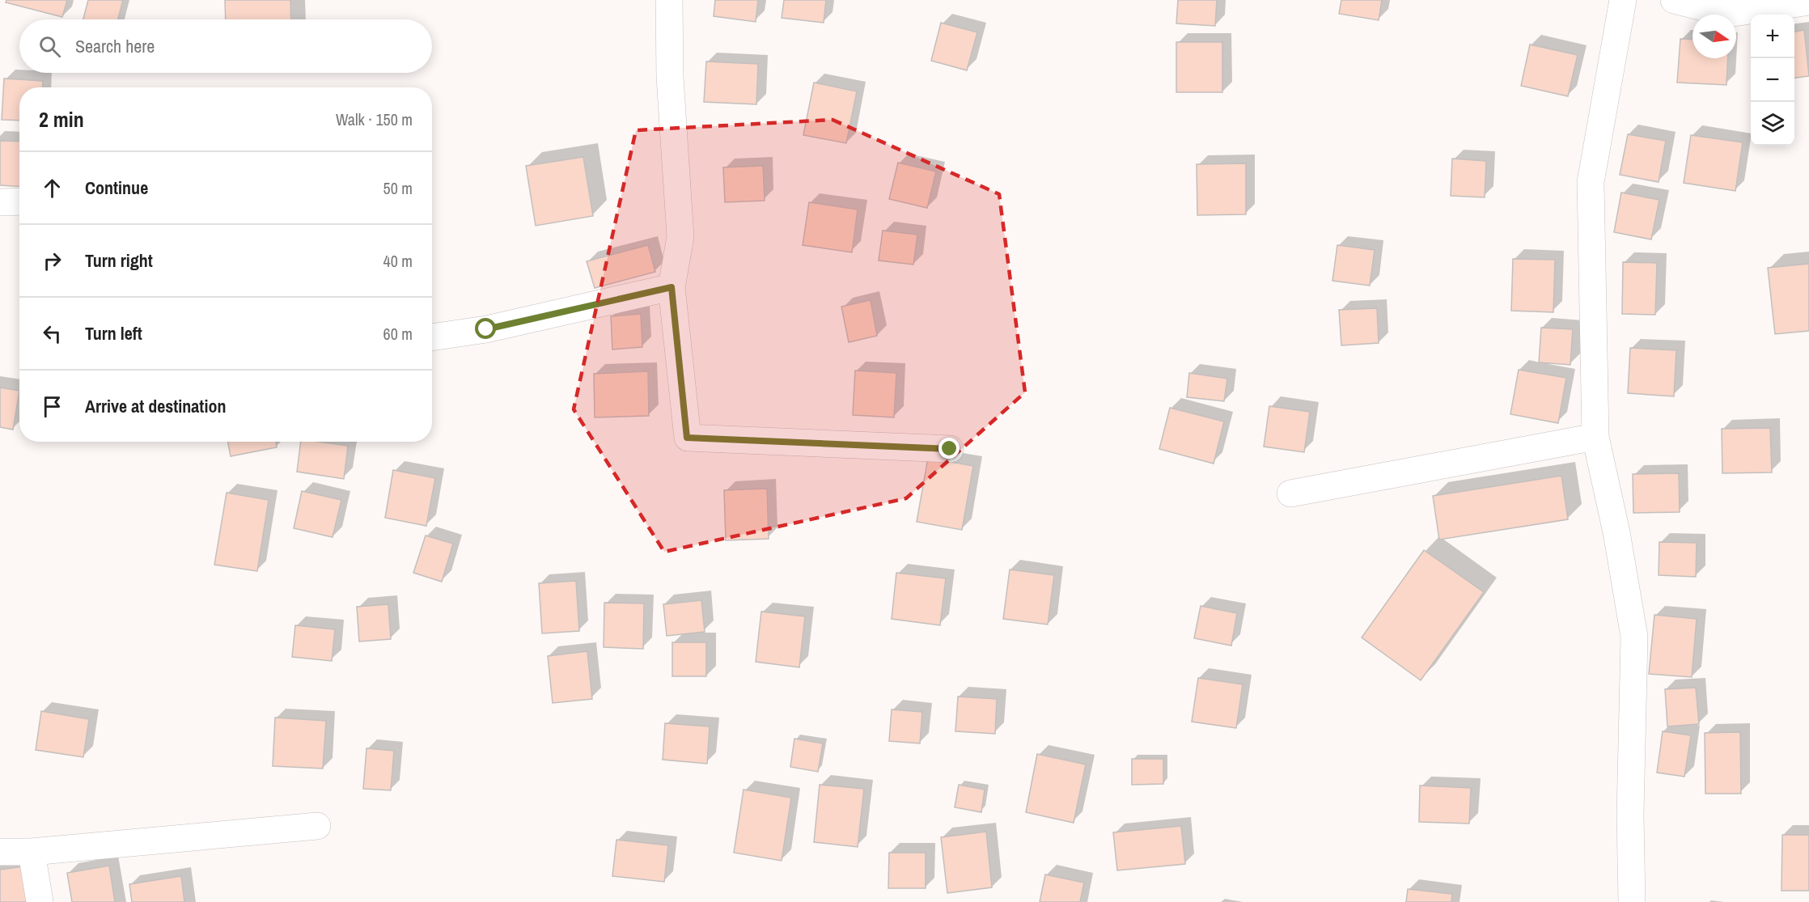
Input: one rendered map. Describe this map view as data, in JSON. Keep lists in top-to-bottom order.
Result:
{
  "north": "right",
  "page": {
    "map_buttons": ["+", "−"],
    "search": "Search here",
    "heading": ["2 min", "Walk · 150 m"],
    "list": [
      ["Continue", "50 m"],
      ["Turn right", "40 m"],
      ["Turn left", "60 m"],
      "Arrive at destination"
    ]
  }
}
